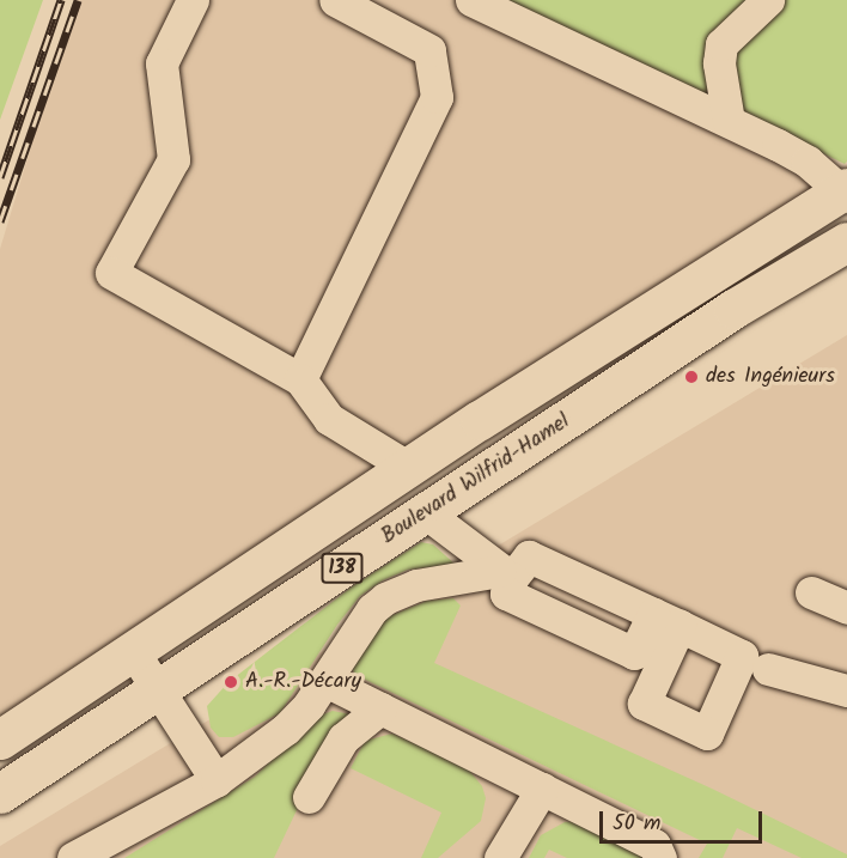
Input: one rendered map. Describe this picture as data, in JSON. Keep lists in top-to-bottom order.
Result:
{
  "streets": {
    "main road": ["Boulevard Wilfrid-Hamel", "138"]
  },
  "places": ["des Ingénieurs", "A.-R.-Décary"],
  "scale_bar": "50 m"
}
